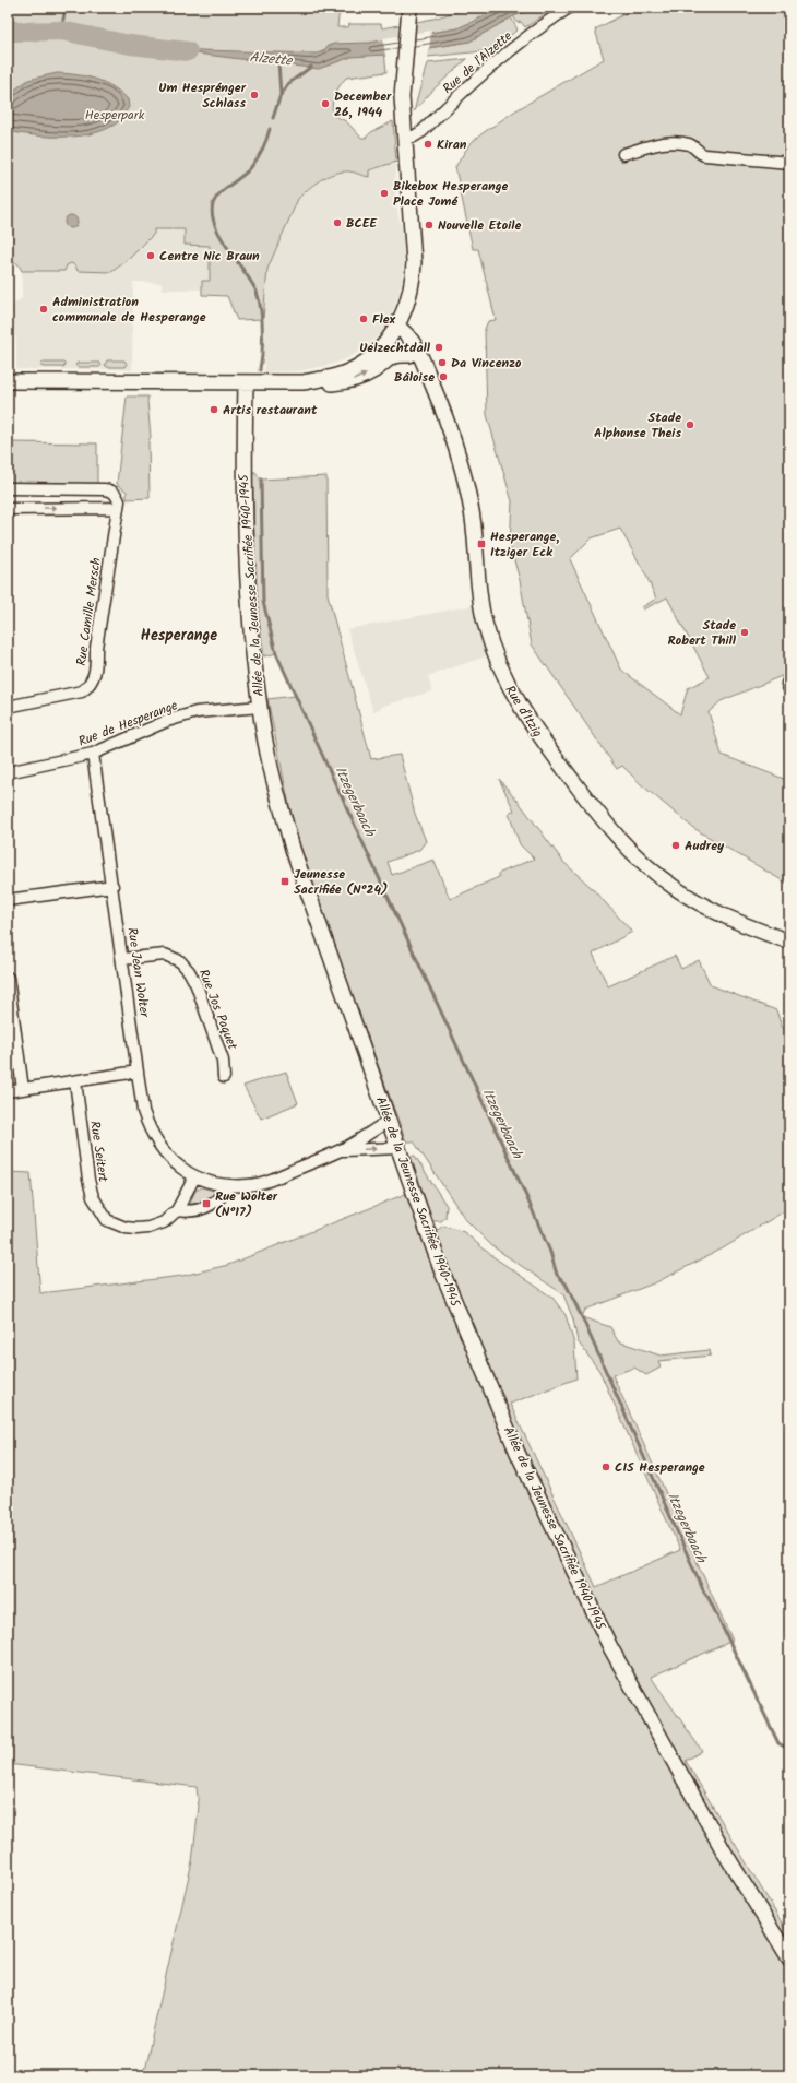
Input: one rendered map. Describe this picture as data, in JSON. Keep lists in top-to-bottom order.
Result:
{
  "streets": {
    "main road": ["Allée de la Jeunesse Sacrifiée 1940-1945", "Rue d'Itzig"],
    "street": [
      "Rue de l'Alzette",
      "Rue Camille Mersch",
      "Rue de Hesperange",
      "Rue Jean Wolter",
      "Rue Jos Paquet",
      "Rue Seitert"
    ]
  },
  "crossings": [
    ["Allée de la Jeunesse Sacrifiée 1940-1945", "Rue de Hesperange"],
    ["Allée de la Jeunesse Sacrifiée 1940-1945", "Rue Jean Wolter"],
    ["Rue de Hesperange", "Rue Jean Wolter"],
    ["Rue Jean Wolter", "Rue Jos Paquet"]
  ],
  "districts": ["Hesperange"],
  "water": ["Alzette", "Itzegerbaach"],
  "parks": ["Hesperpark"],
  "places": {
    "other": [
      "Um Hesprénger Schlass",
      "December 26, 1944",
      "Kiran",
      "Bikebox Hesperange Place Jomé",
      "BCEE",
      "Nouvelle Etoile",
      "Centre Nic Braun",
      "Administration communale de Hesperange",
      "Flex",
      "Uelzechtdall",
      "Da Vincenzo",
      "Bâloise",
      "Artis restaurant",
      "Stade Alphonse Theis",
      "Stade Robert Thill",
      "Audrey",
      "CIS Hesperange"
    ],
    "transit": ["Hesperange, Itziger Eck", "Jeunesse Sacrifiée (N°24)", "Rue Wolter (N°17)"]
  }
}
